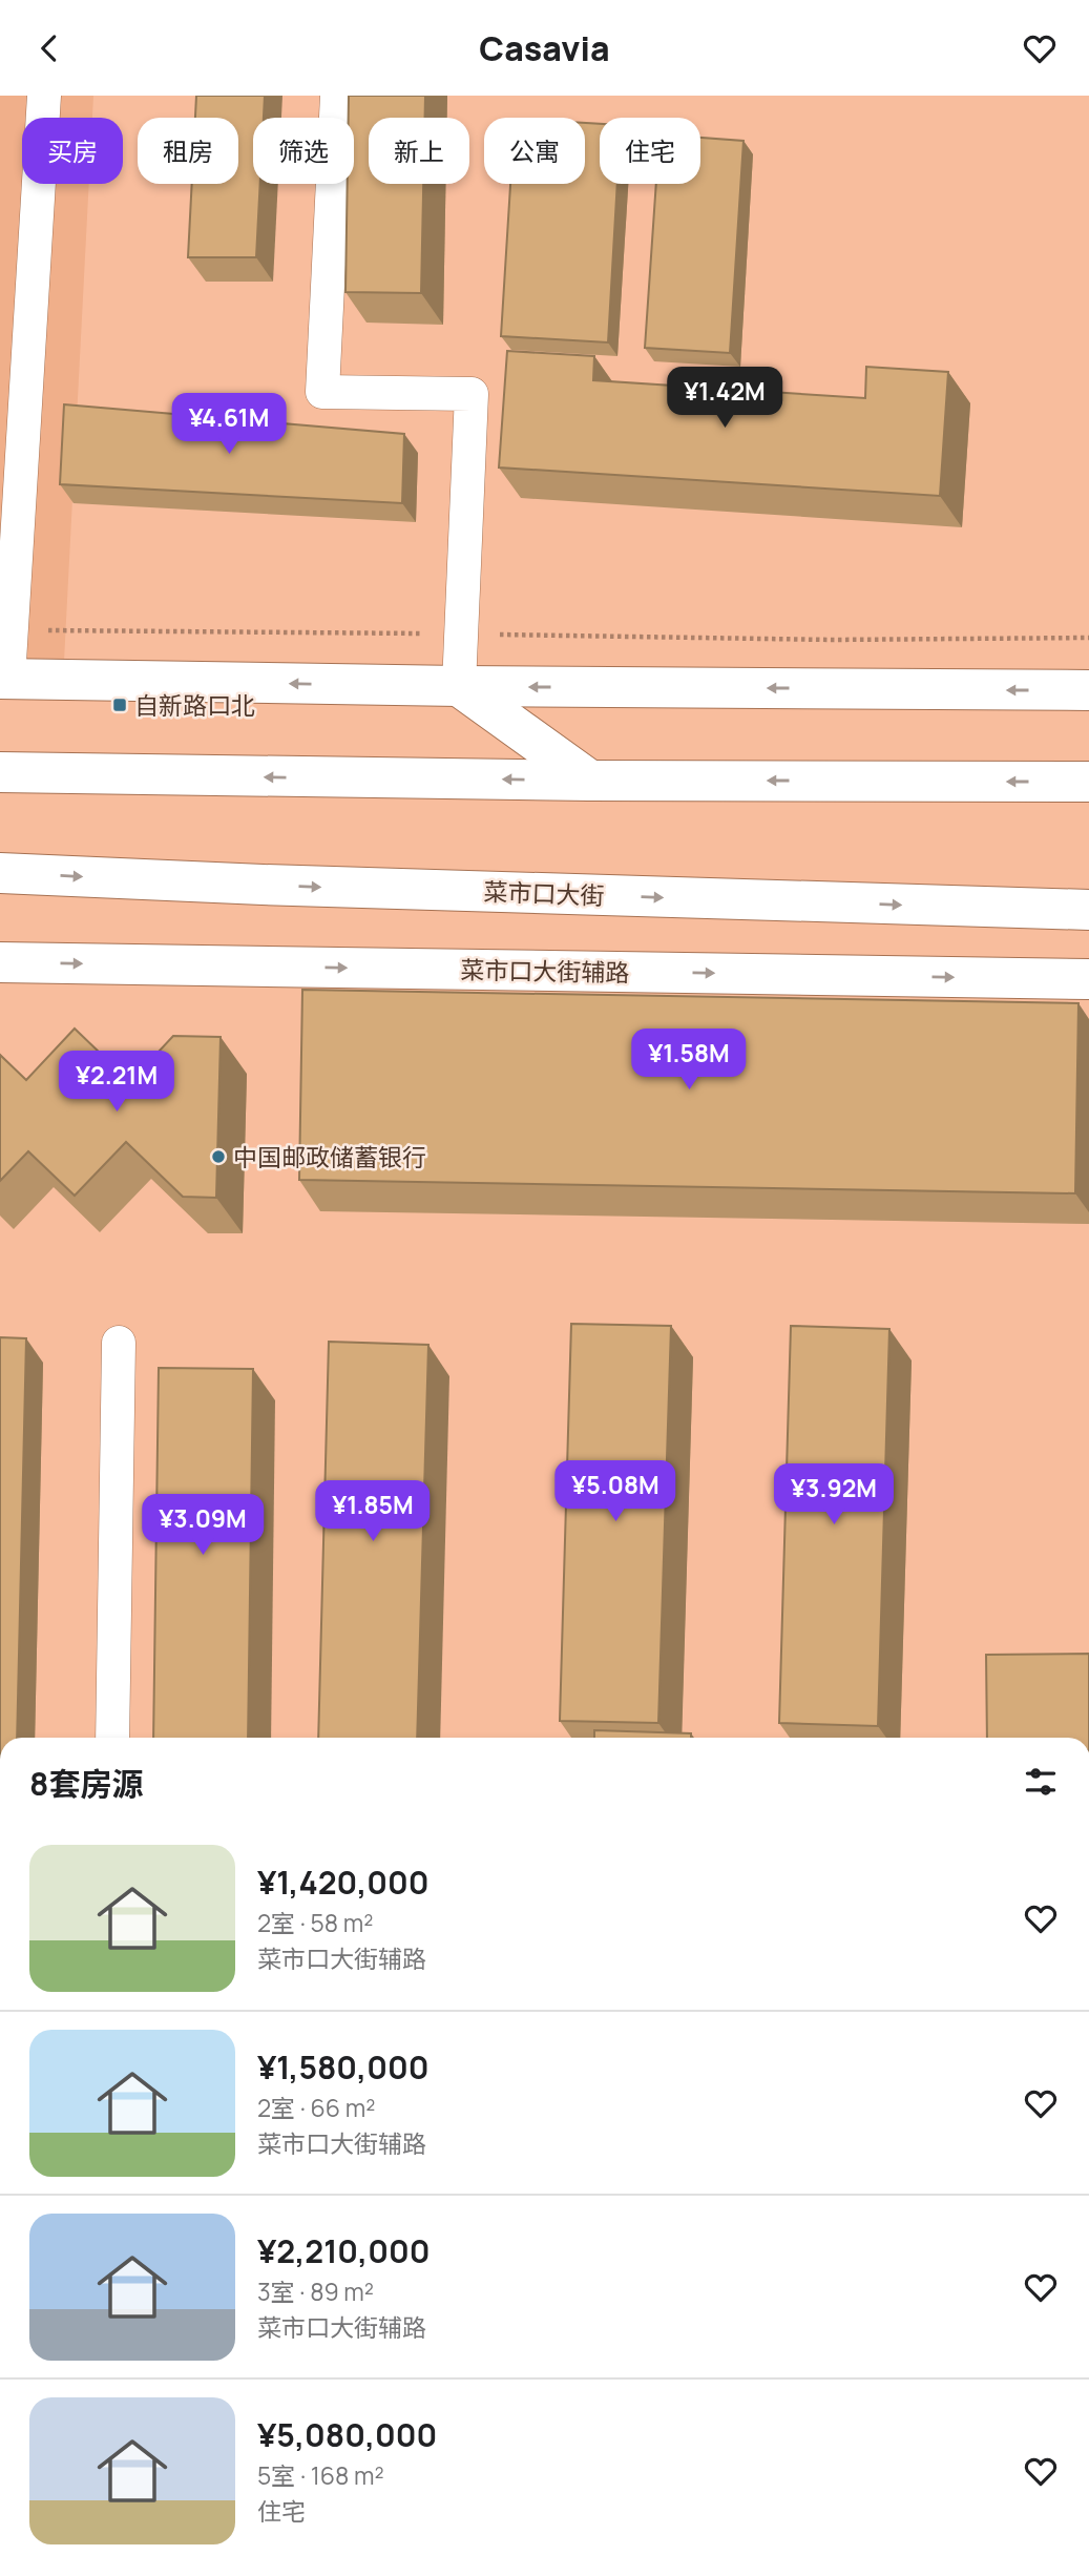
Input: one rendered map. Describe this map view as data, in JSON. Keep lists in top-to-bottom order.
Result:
{
  "streets": {
    "main road": ["菜市口大街", "菜市口大街辅路"]
  },
  "places": {
    "transit": ["自新路口北"],
    "other": ["中国邮政储蓄银行"]
  },
  "page": {
    "header": "Casavia",
    "chip": [
      "买房",
      "租房",
      "筛选",
      "新上",
      "公寓",
      "住宅"
    ],
    "price": [
      "¥1.42M",
      "¥4.61M",
      "¥1.58M",
      "¥2.21M",
      "¥5.08M",
      "¥3.92M",
      "¥1.85M",
      "¥3.09M"
    ],
    "heading": "8套房源",
    "list": [
      {
        "name": "¥1,420,000",
        "note": "2室 · 58 m² · 菜市口大街辅路"
      },
      {
        "name": "¥1,580,000",
        "note": "2室 · 66 m² · 菜市口大街辅路"
      },
      {
        "name": "¥2,210,000",
        "note": "3室 · 89 m² · 菜市口大街辅路"
      },
      {
        "name": "¥5,080,000",
        "note": "5室 · 168 m² · 住宅"
      }
    ]
  }
}
